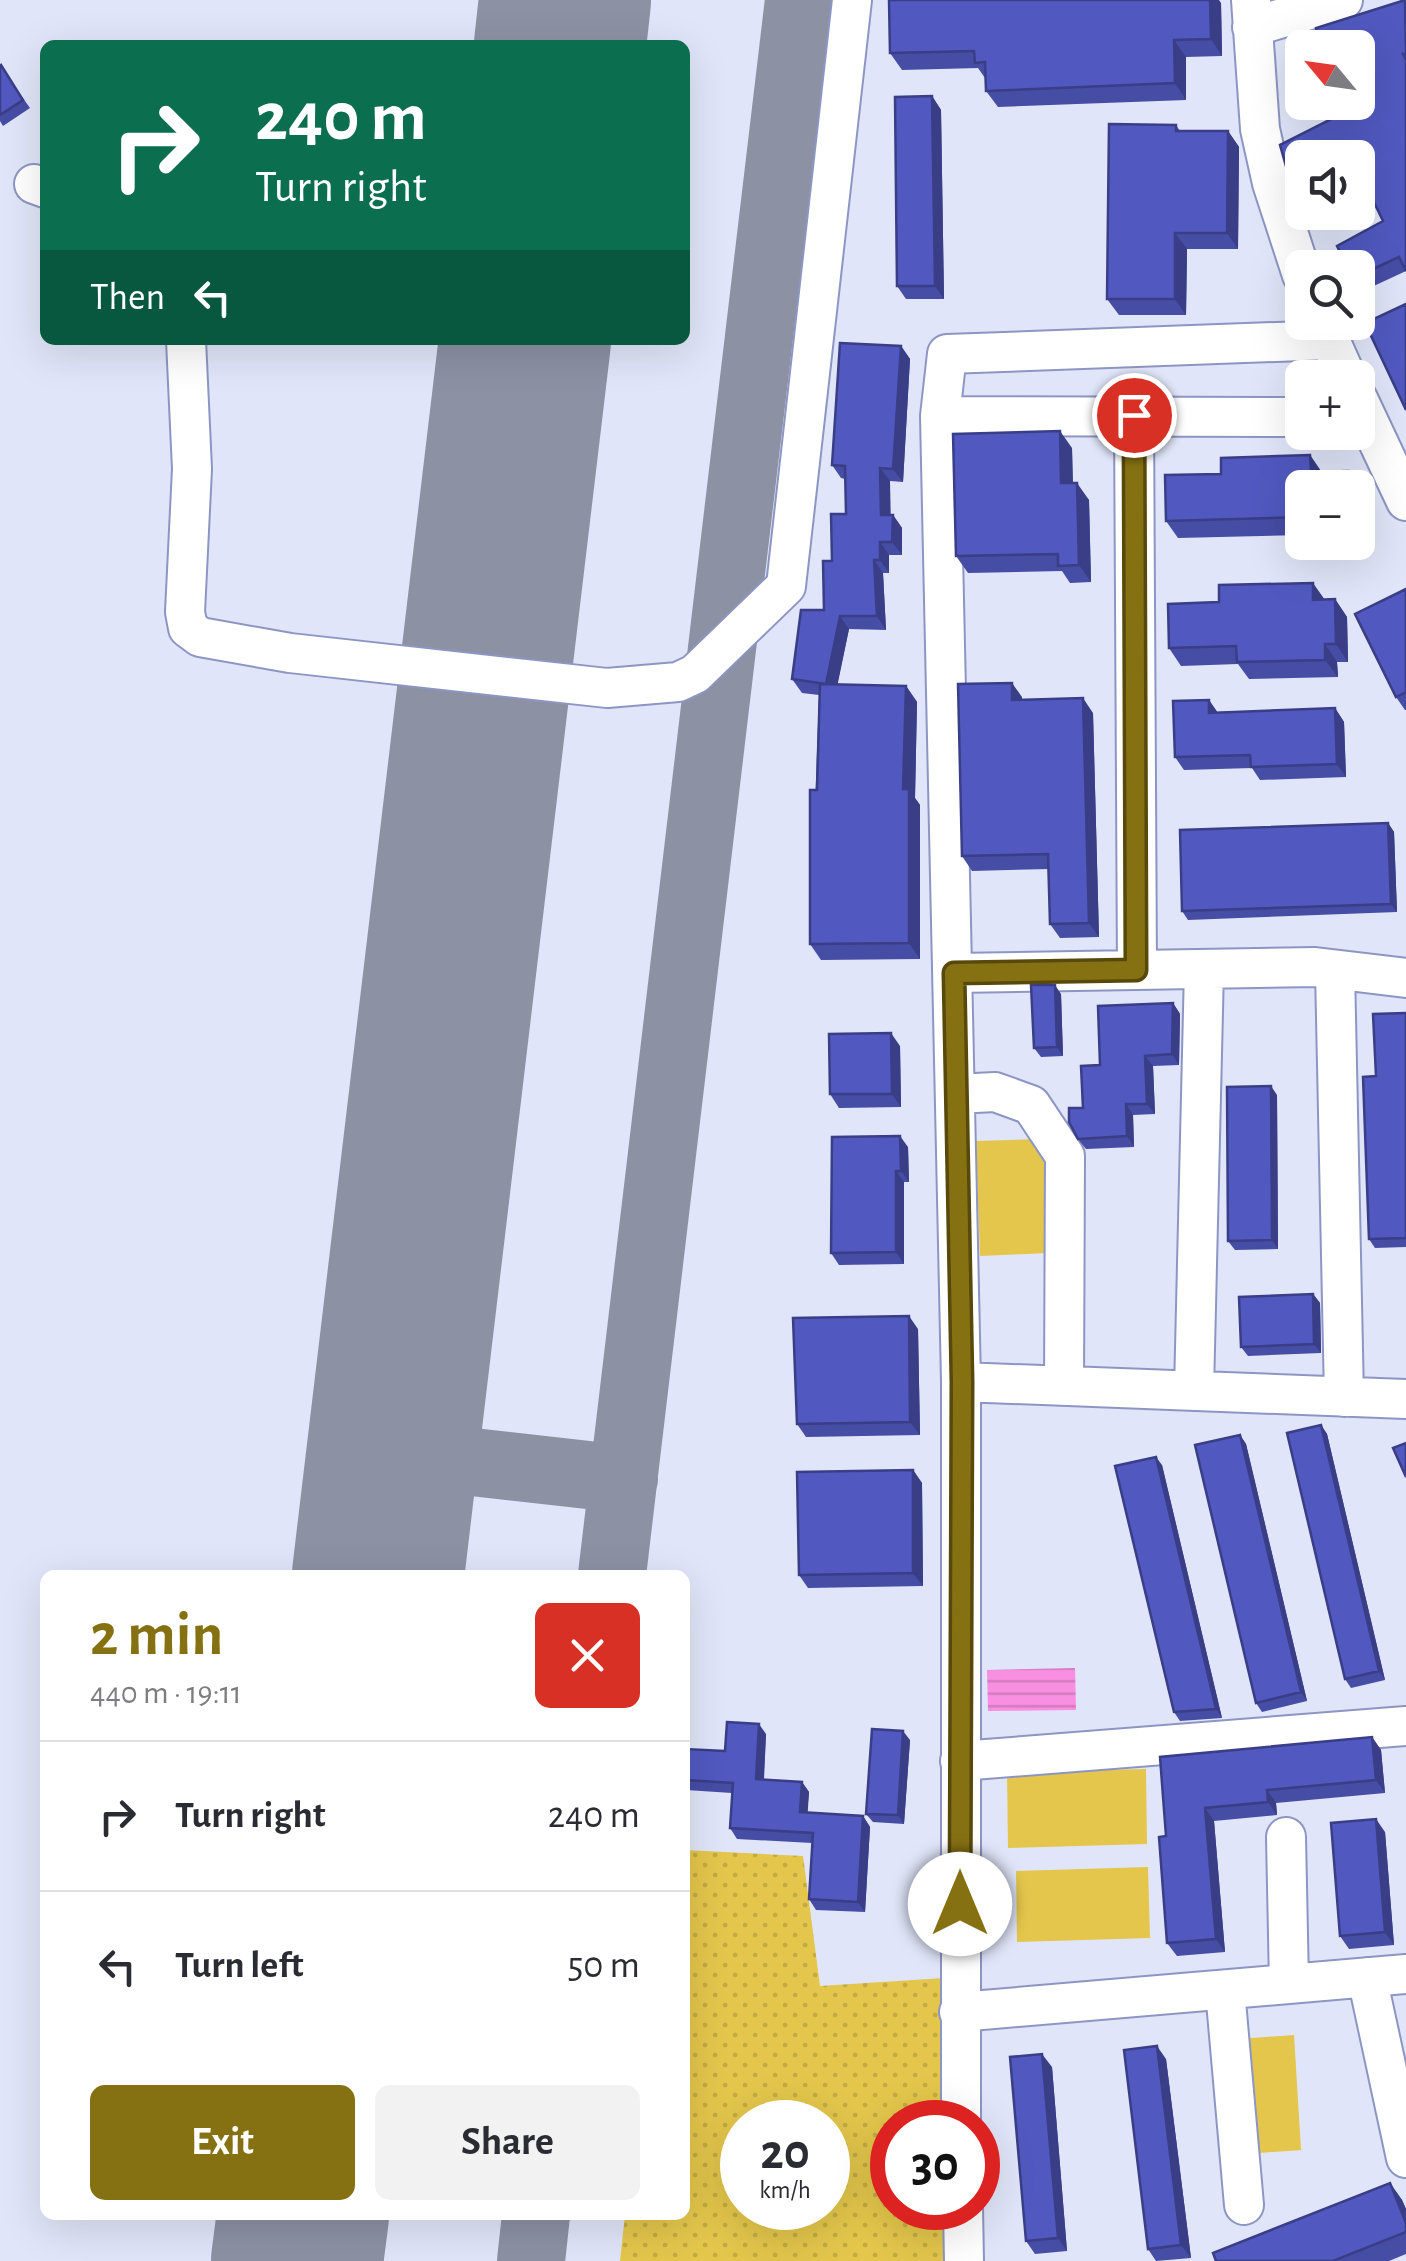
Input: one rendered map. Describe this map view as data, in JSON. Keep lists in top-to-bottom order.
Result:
{
  "north": "top left",
  "page": {
    "map_buttons": ["+", "−"],
    "turn": ["240 m", "Turn right"],
    "then": "Then",
    "heading": ["2 min", "440 m · 19:11"],
    "list": [
      {
        "name": "Turn right",
        "value": "240 m"
      },
      {
        "name": "Turn left",
        "value": "50 m"
      }
    ],
    "buttons": ["Exit", "Share"],
    "speed": "20 km/h",
    "limit": "30"
  }
}
